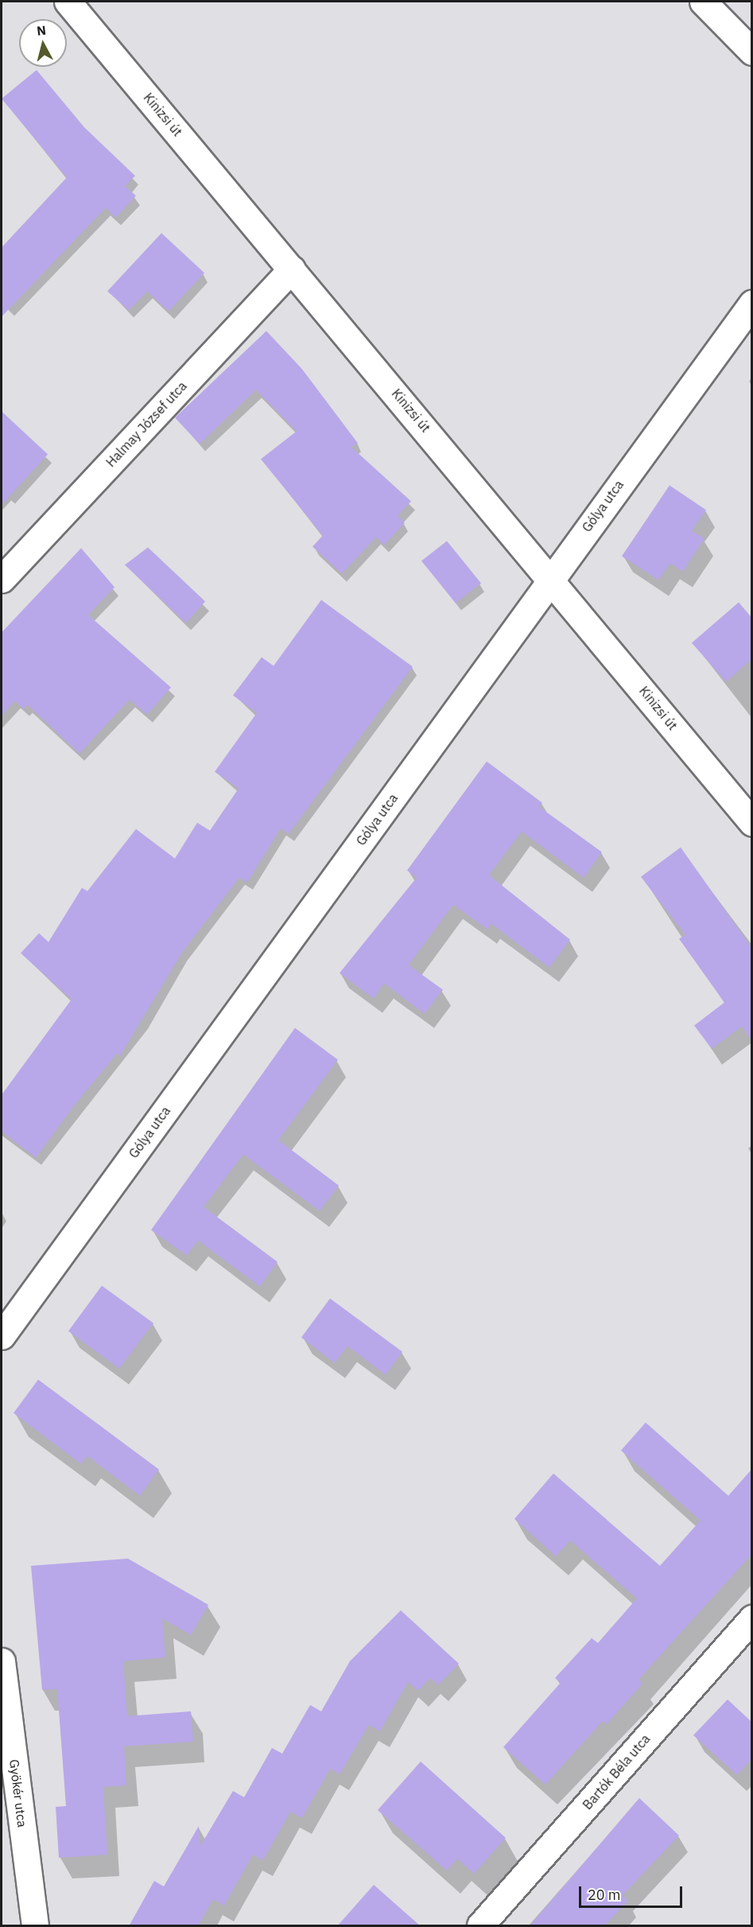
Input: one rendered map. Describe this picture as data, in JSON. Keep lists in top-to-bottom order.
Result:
{
  "streets": {
    "street": [
      "Kinizsi út",
      "Halmay József utca",
      "Gólya utca",
      "Bartók Béla utca",
      "Gyökér utca"
    ]
  },
  "crossings": [
    ["Kinizsi út", "Halmay József utca"],
    ["Kinizsi út", "Gólya utca"]
  ],
  "scale_bar": "20 m",
  "north": "top"
}
